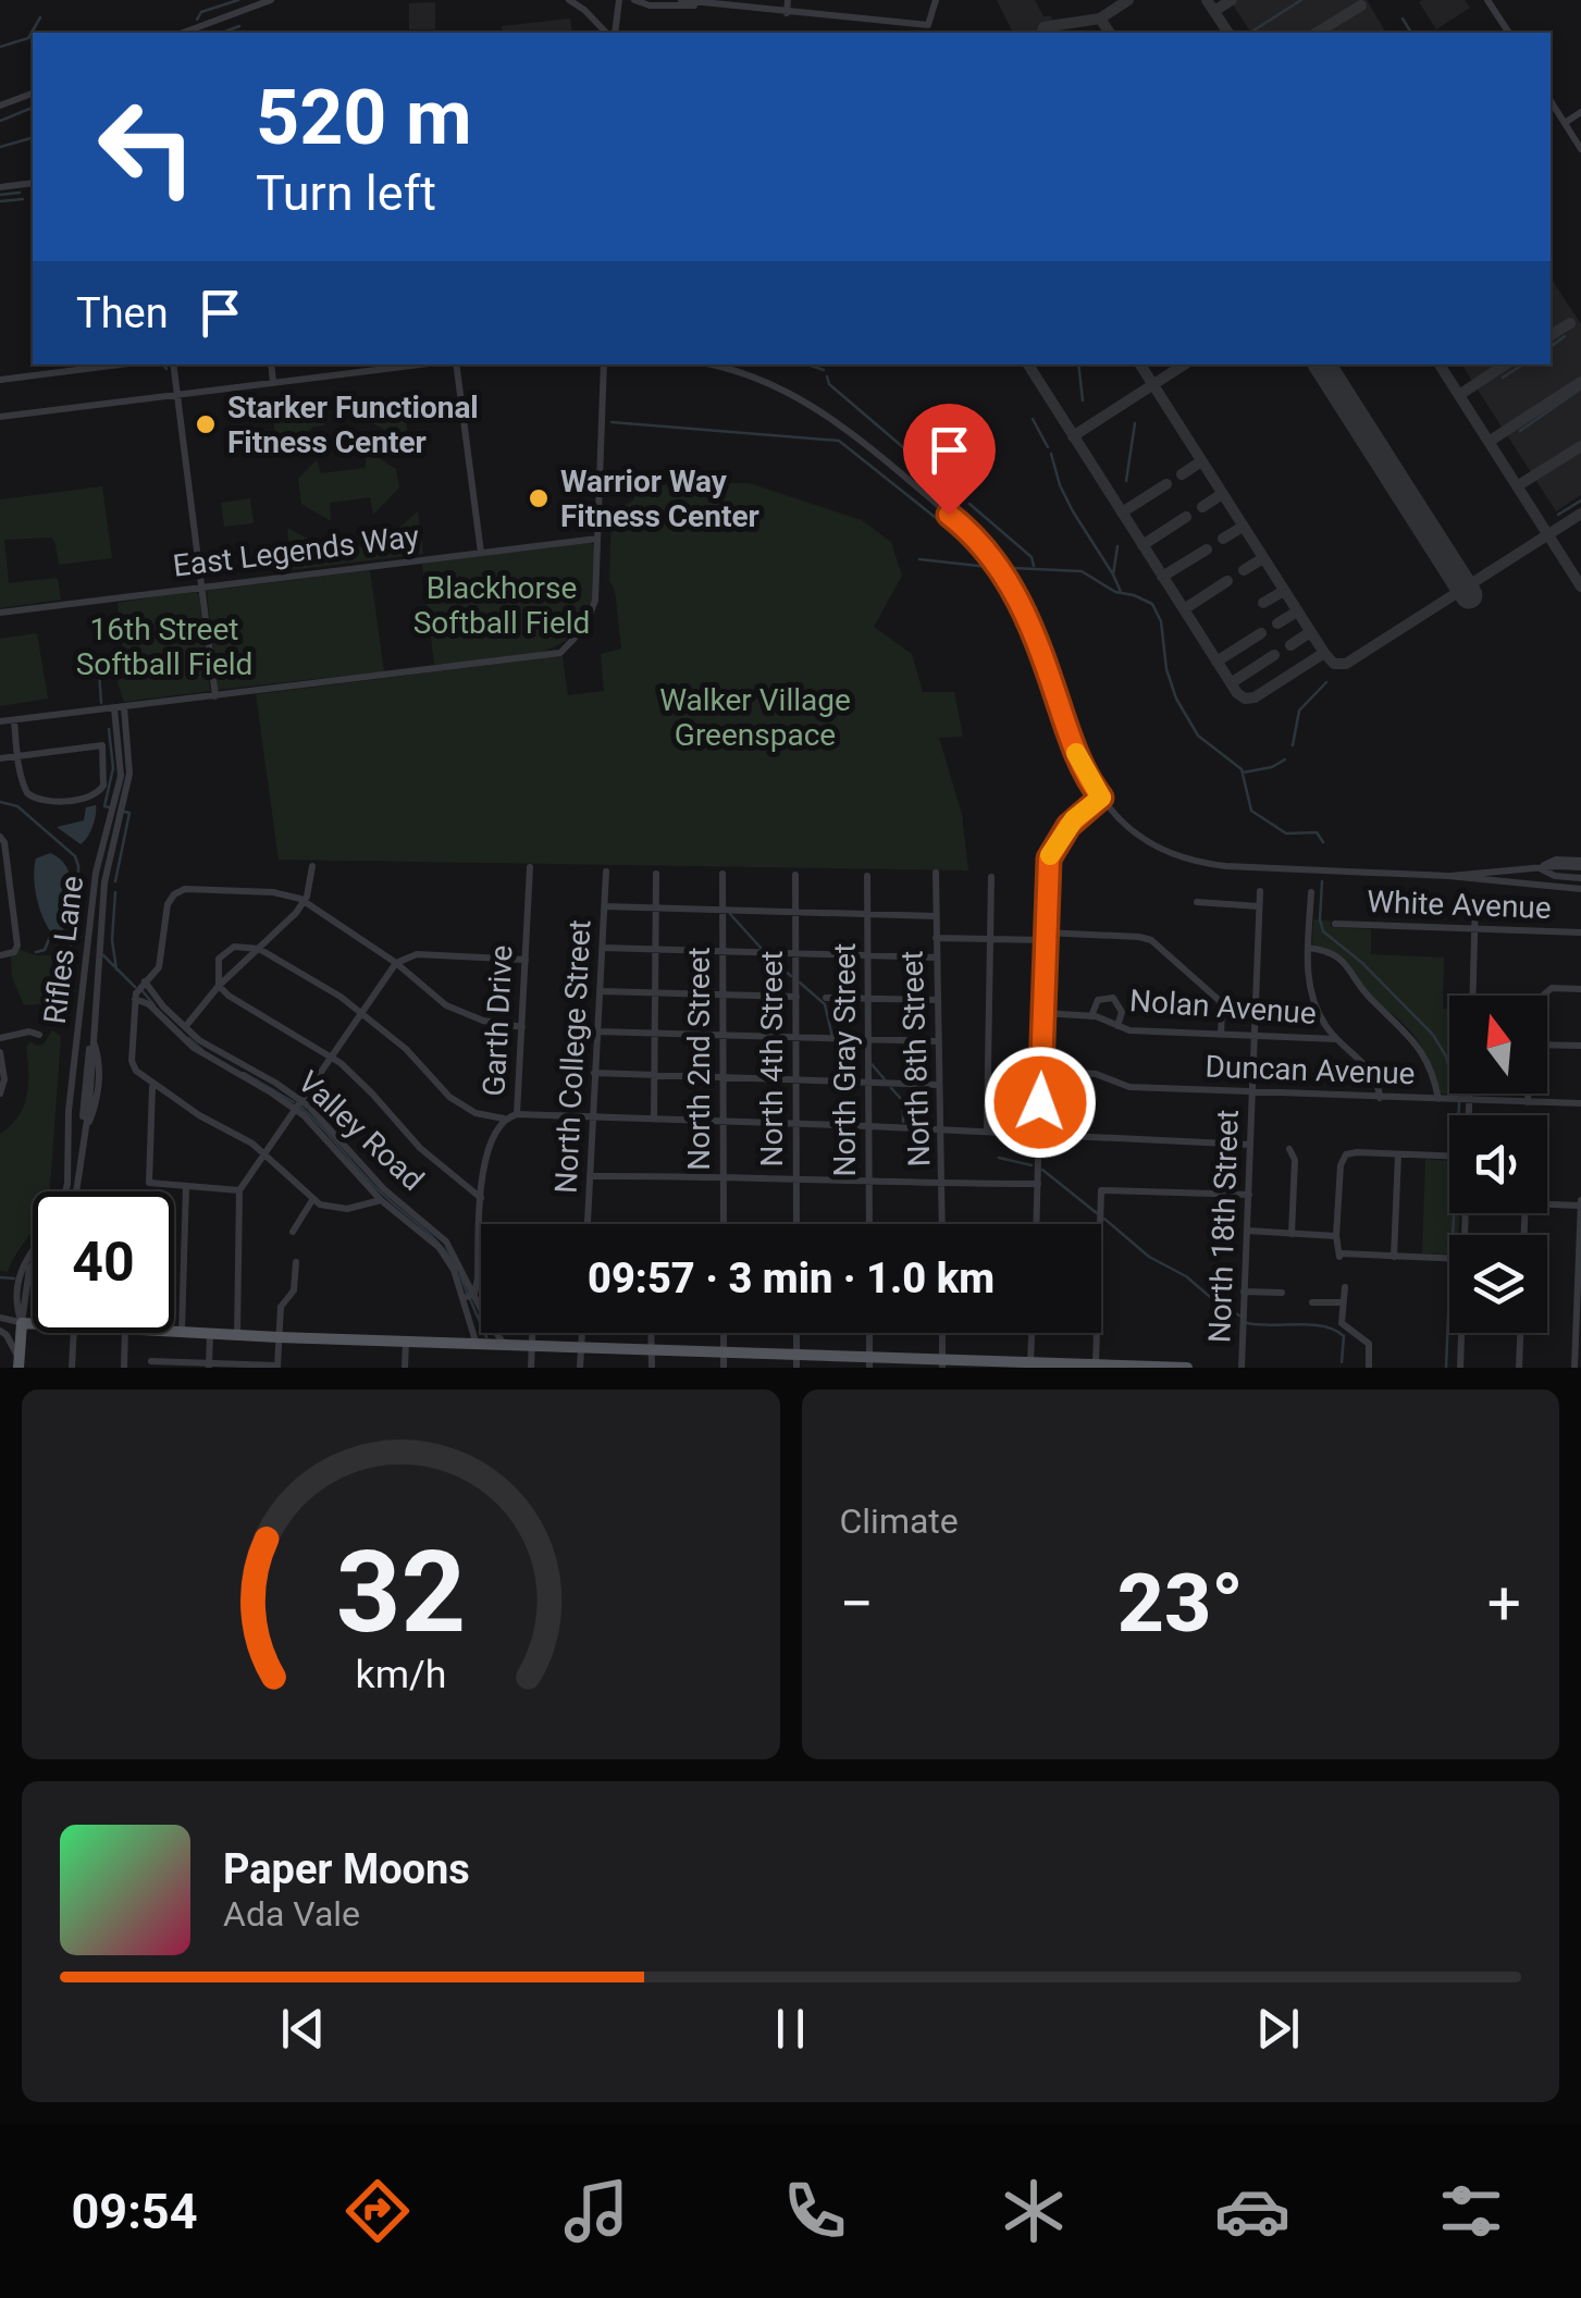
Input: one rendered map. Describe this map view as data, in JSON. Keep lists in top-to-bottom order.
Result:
{
  "streets": {
    "street": [
      "East Legends Way",
      "White Avenue",
      "Rifles Lane",
      "Nolan Avenue",
      "Garth Drive",
      "North College Street",
      "North 2nd Street",
      "North 4th Street",
      "North 8th Street",
      "North Gray Street",
      "Duncan Avenue",
      "Valley Road",
      "North 18th Street"
    ]
  },
  "crossings": [
    ["Nolan Avenue", "North 18th Street"],
    ["Garth Drive", "Valley Road"],
    ["Duncan Avenue", "North 18th Street"]
  ],
  "parks": ["Blackhorse Softball Field", "16th Street Softball Field", "Walker Village Greenspace"],
  "places": ["Starker Functional Fitness Center", "Warrior Way Fitness Center"],
  "north": "top",
  "page": {
    "turn": ["520 m", "Turn left"],
    "then": "Then",
    "limit": "40",
    "trip": "09:57 · 3 min · 1.0 km",
    "tile": "Climate",
    "heat": ["−", "23°", "+"],
    "song": ["Paper Moons", "Ada Vale"],
    "tabs": "09:54",
    "gauge": ["32", "km/h"]
  }
}
